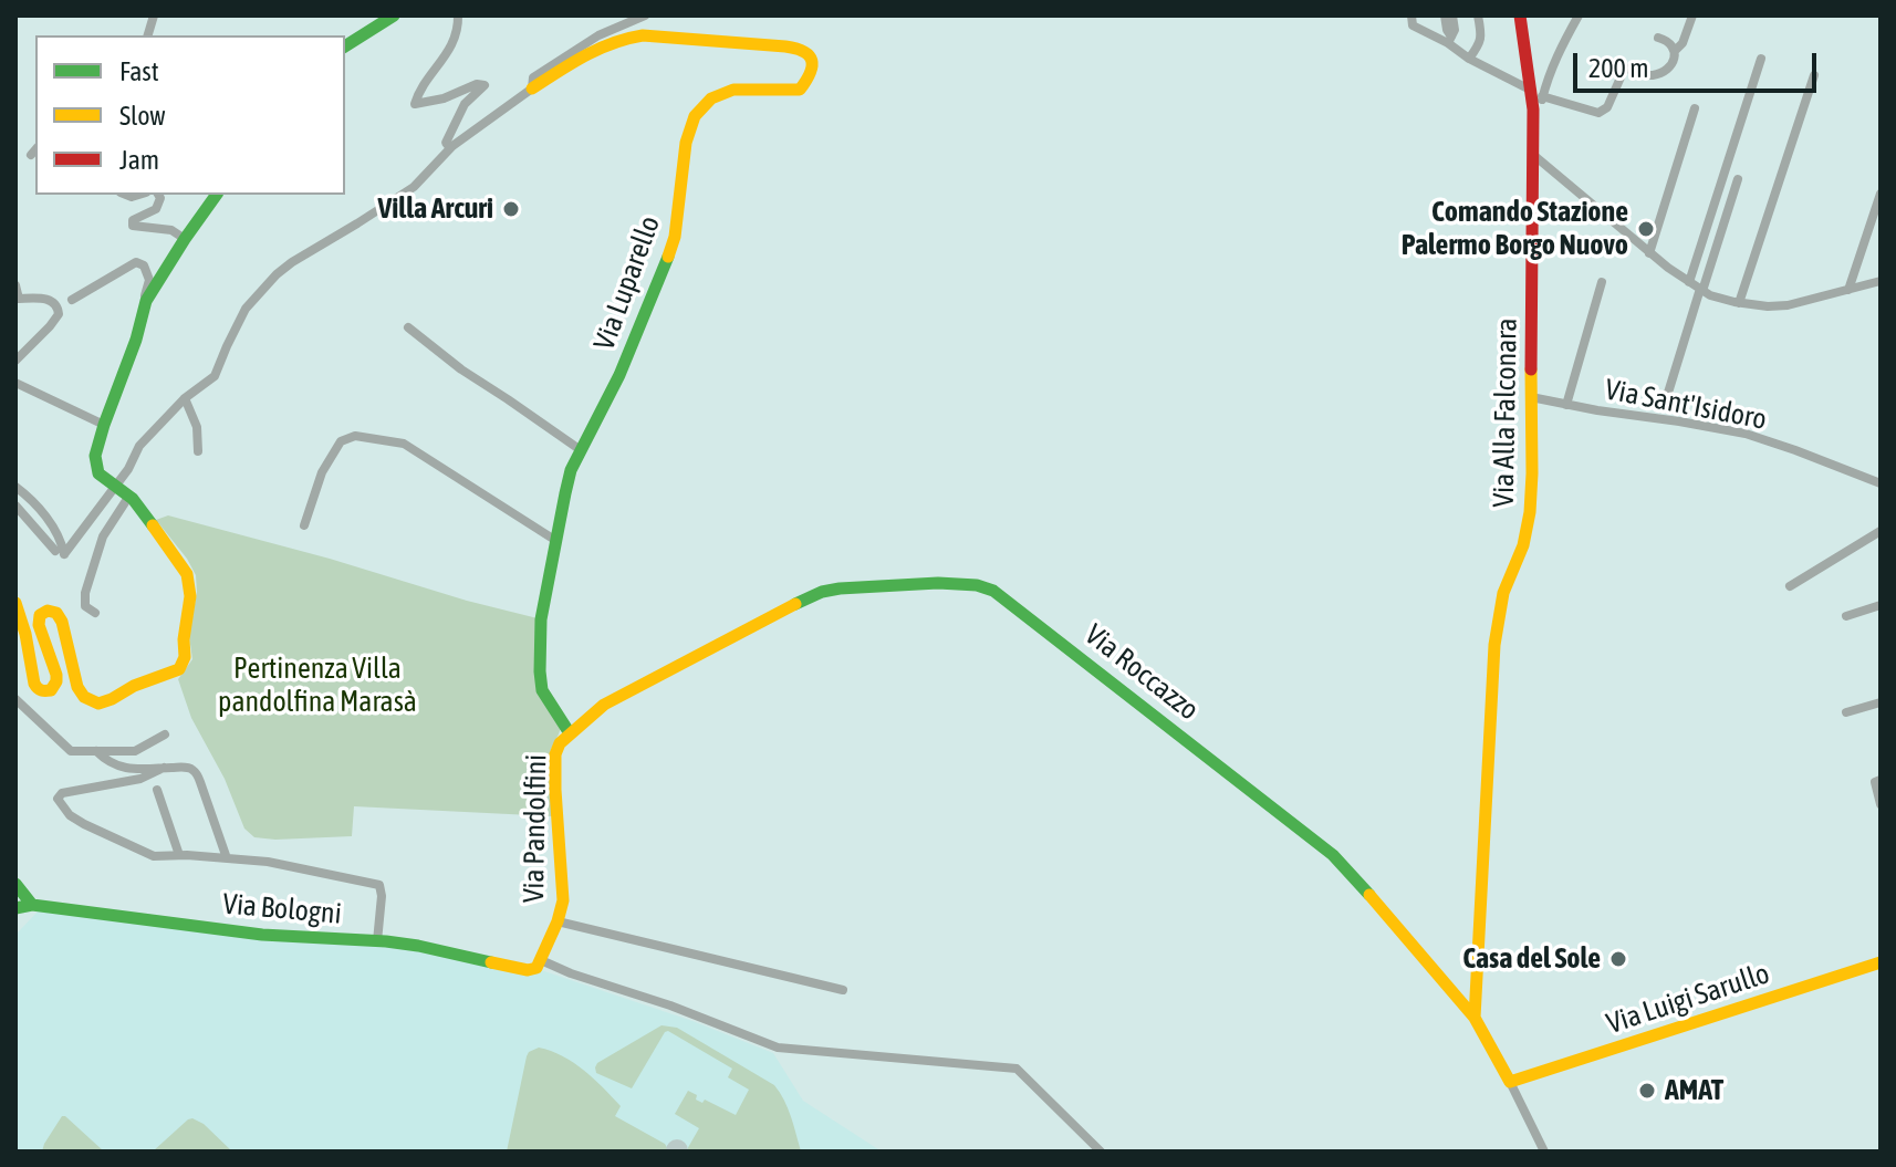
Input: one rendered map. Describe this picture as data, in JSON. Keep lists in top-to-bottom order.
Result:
{
  "streets": {
    "street": [
      "Via Luparello",
      "Via Sant'Isidoro",
      "Via Alla Falconara",
      "Via Roccazzo",
      "Via Pandolfini",
      "Via Bologni",
      "Via Luigi Sarullo"
    ]
  },
  "crossings": [
    ["Via Luparello", "Via Roccazzo"],
    ["Via Luparello", "Via Pandolfini"],
    ["Via Sant'Isidoro", "Via Alla Falconara"],
    ["Via Alla Falconara", "Via Roccazzo"],
    ["Via Roccazzo", "Via Pandolfini"],
    ["Via Roccazzo", "Via Luigi Sarullo"],
    ["Via Pandolfini", "Via Bologni"]
  ],
  "parks": ["Pertinenza Villa pandolfina Marasà"],
  "places": [
    "Villa Arcuri",
    "Comando Stazione Palermo Borgo Nuovo",
    "Casa del Sole",
    "AMAT"
  ],
  "legend": ["Fast", "Slow", "Jam"],
  "scale_bar": "200 m"
}
